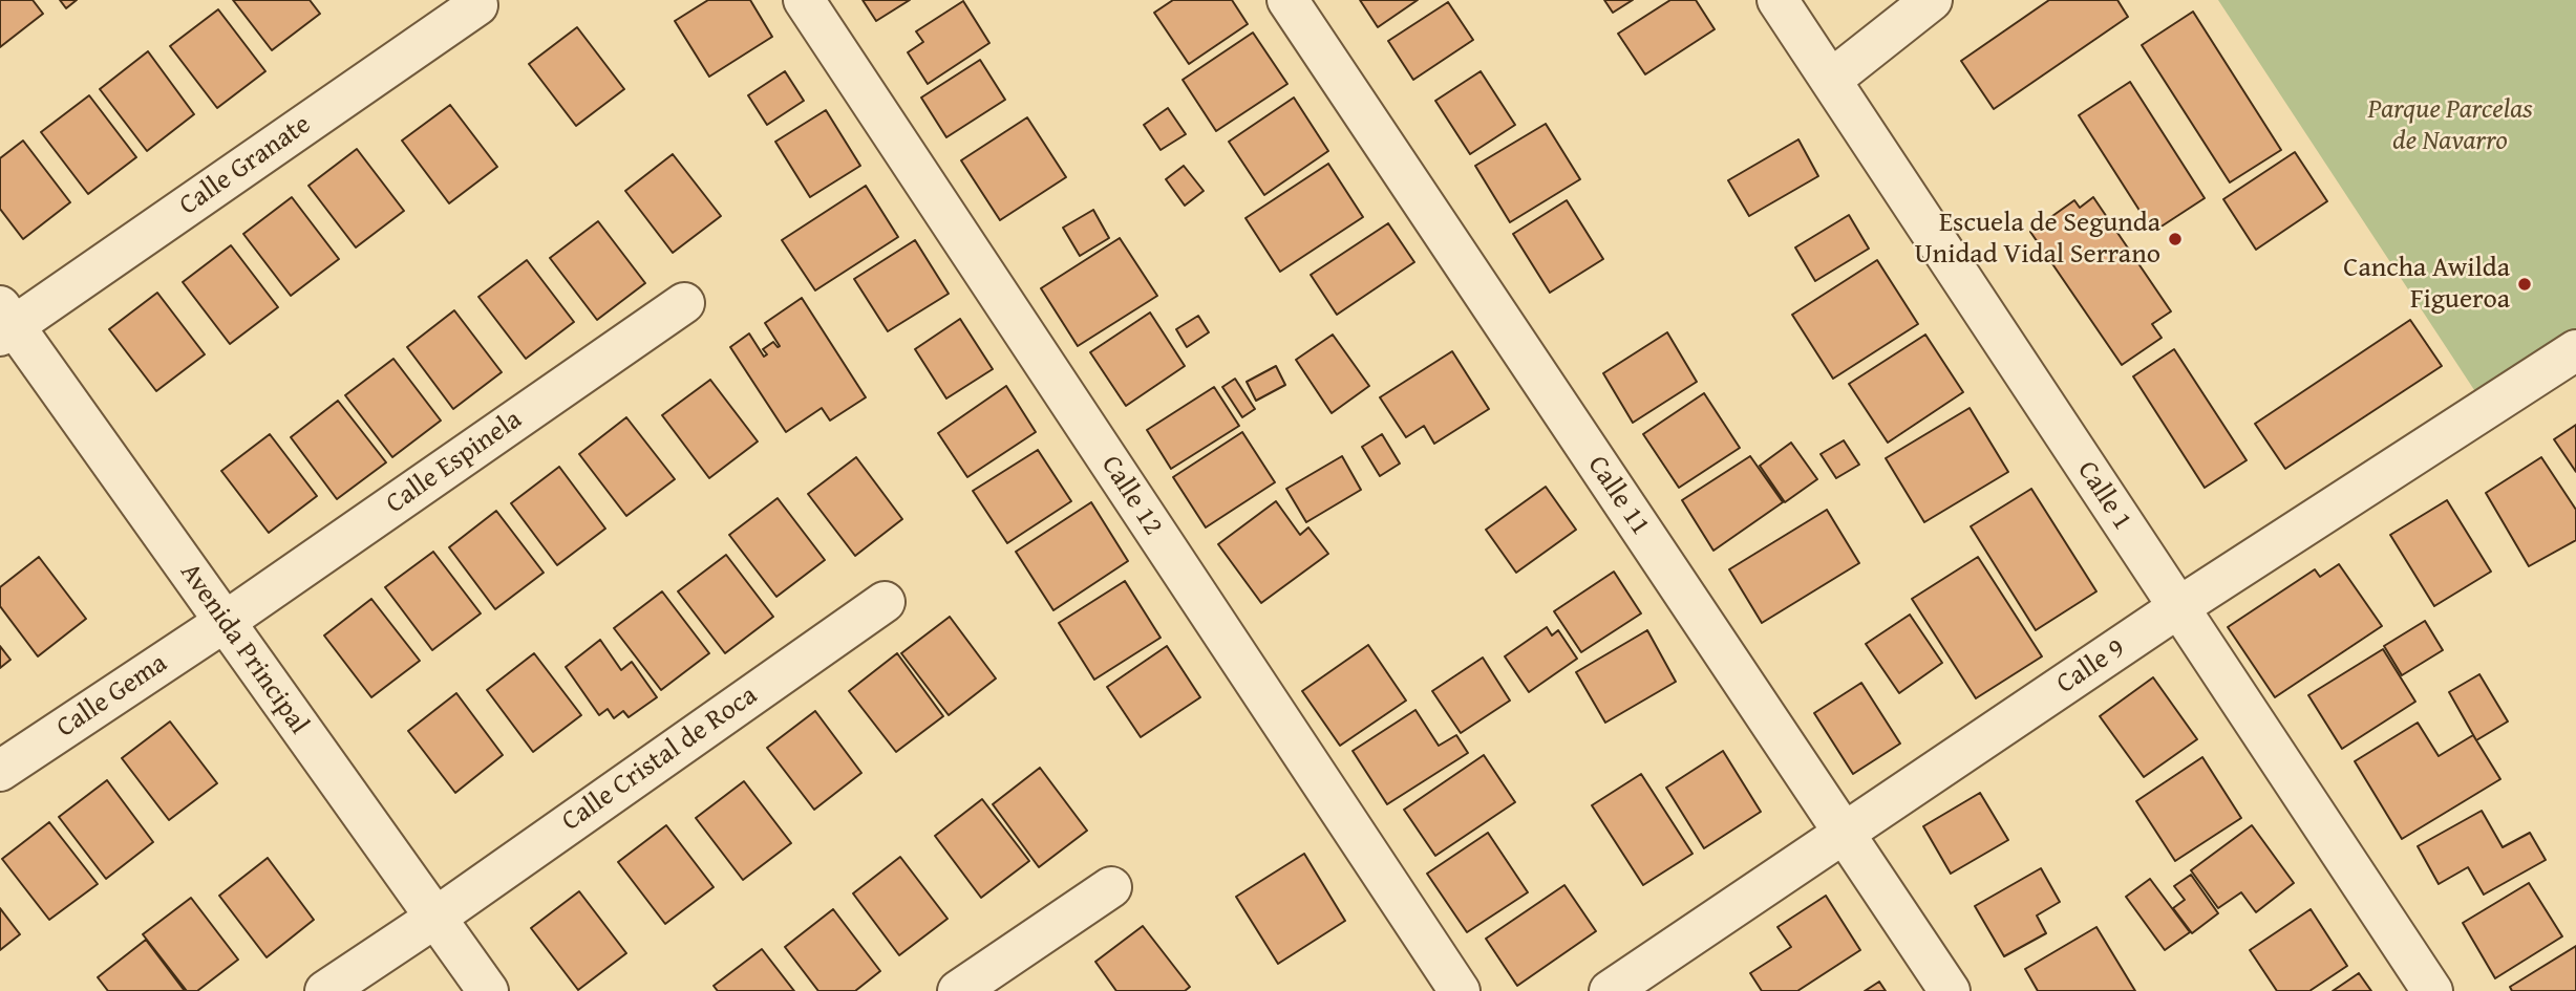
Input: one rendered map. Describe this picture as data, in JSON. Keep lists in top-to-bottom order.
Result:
{
  "streets": {
    "street": [
      "Calle Granate",
      "Calle Espinela",
      "Calle 12",
      "Calle 11",
      "Calle 1",
      "Avenida Principal",
      "Calle 9",
      "Calle Gema",
      "Calle Cristal de Roca"
    ]
  },
  "crossings": [
    ["Calle Granate", "Avenida Principal"],
    ["Calle Espinela", "Avenida Principal"],
    ["Calle Espinela", "Calle Gema"],
    ["Calle 11", "Calle 9"],
    ["Calle 1", "Calle 9"],
    ["Avenida Principal", "Calle Gema"],
    ["Avenida Principal", "Calle Cristal de Roca"]
  ],
  "parks": ["Parque Parcelas de Navarro"],
  "places": ["Escuela de Segunda Unidad Vidal Serrano", "Cancha Awilda Figueroa"]
}
